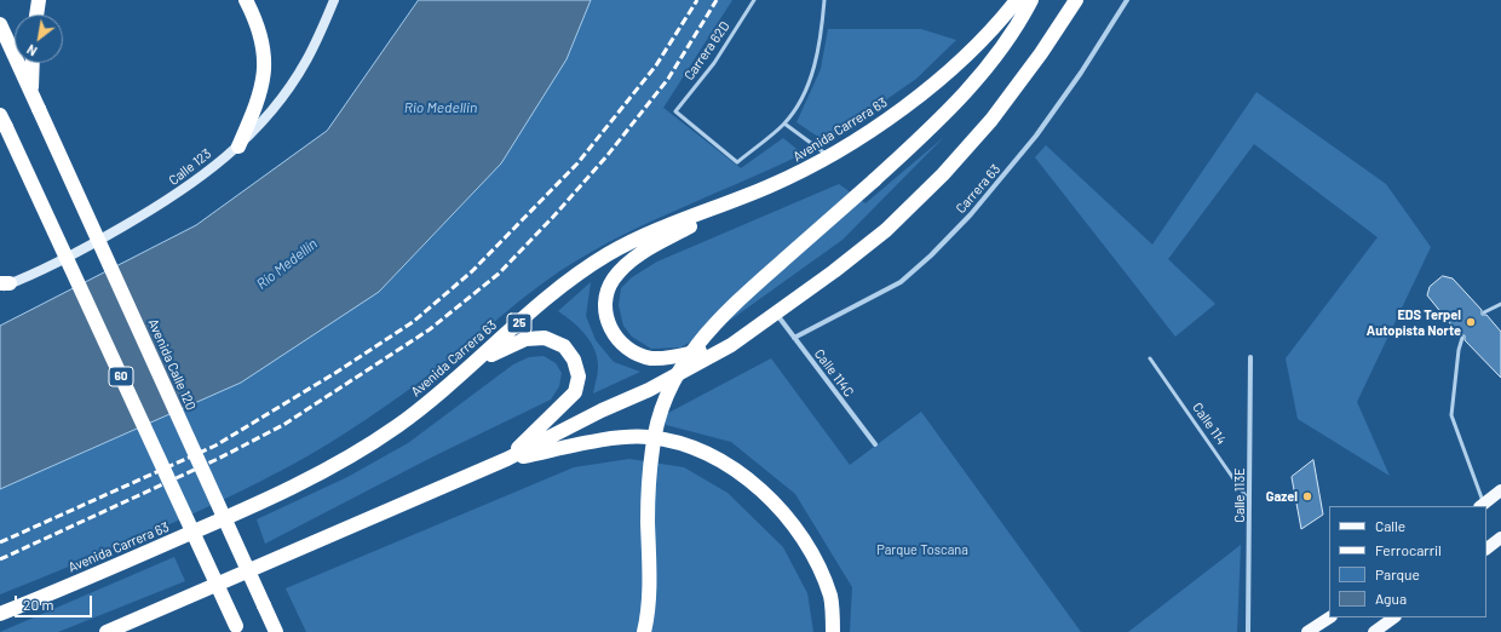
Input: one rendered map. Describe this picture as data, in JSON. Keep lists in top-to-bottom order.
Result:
{
  "streets": {
    "highway": [
      "Avenida Carrera 63",
      "25",
      "Avenida Calle 120",
      "60"
    ],
    "main road": ["Calle 123"],
    "street": ["Carrera 63", "Calle 114C", "Calle 113E"],
    "lane": ["Carrera 62D", "Calle 114"]
  },
  "crossings": [
    ["Carrera 63", "Calle 114C"],
    ["Calle 114", "Calle 113E"]
  ],
  "water": ["Rio Medellin", "Río Medellín"],
  "parks": ["Parque Toscana"],
  "places": ["EDS Terpel Autopista Norte", "Gazel"],
  "legend": [
    "Calle",
    "Ferrocarril",
    "Parque",
    "Agua"
  ],
  "scale_bar": "20 m",
  "north": "bottom left"
}
